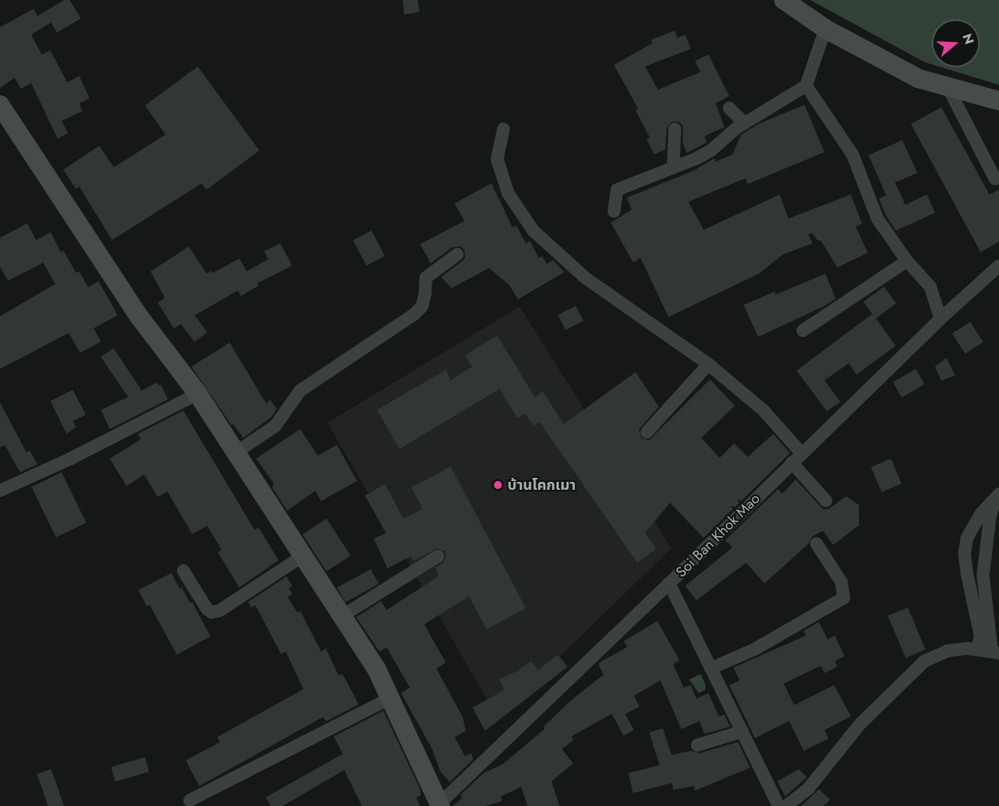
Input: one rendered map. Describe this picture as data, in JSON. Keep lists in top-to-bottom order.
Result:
{
  "streets": {
    "street": ["Soi Ban Khok Mao"]
  },
  "places": ["บ้านโคกเมา"],
  "north": "right"
}
